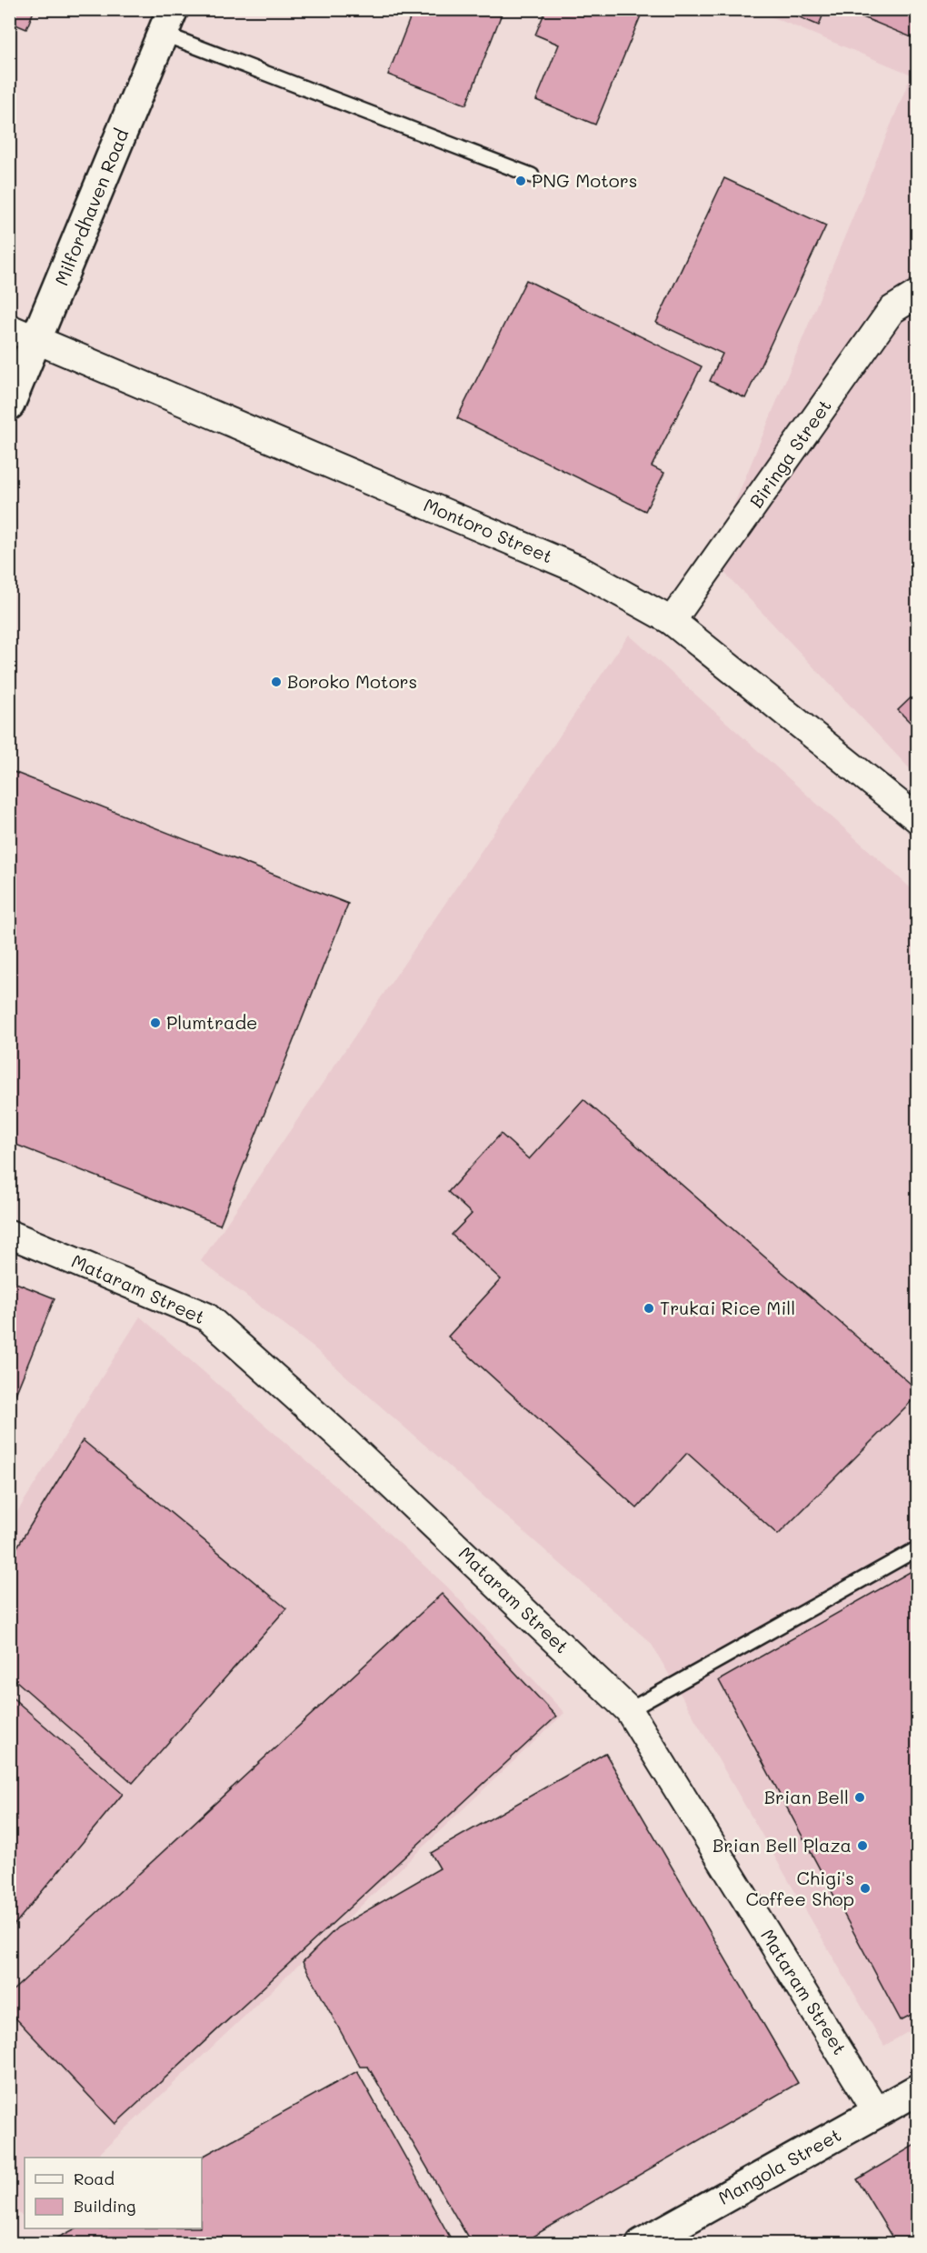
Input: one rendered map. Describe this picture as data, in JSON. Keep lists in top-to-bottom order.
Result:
{
  "streets": {
    "main road": ["Milfordhaven Road", "Mangola Street"],
    "street": ["Biringa Street", "Montoro Street", "Mataram Street"]
  },
  "crossings": [
    ["Milfordhaven Road", "Montoro Street"],
    ["Biringa Street", "Montoro Street"],
    ["Mataram Street", "Mangola Street"]
  ],
  "places": [
    "PNG Motors",
    "Boroko Motors",
    "Plumtrade",
    "Trukai Rice Mill",
    "Brian Bell",
    "Brian Bell Plaza",
    "Chigi's Coffee Shop"
  ],
  "legend": ["Road", "Building"]
}
